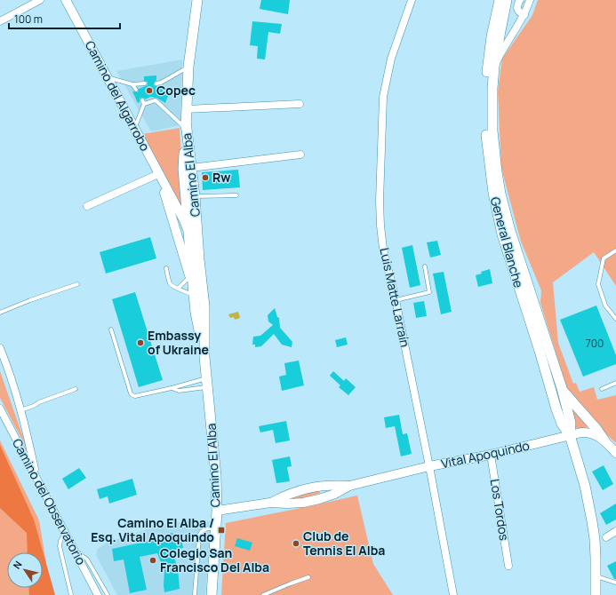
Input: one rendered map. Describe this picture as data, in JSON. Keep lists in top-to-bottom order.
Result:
{
  "streets": {
    "main road": ["Camino El Alba", "General Blanche"],
    "street": [
      "Camino del Algarrobo",
      "Luis Matte Larraín",
      "Vital Apoquindo",
      "Camino del Observatorio",
      "Los Tordos"
    ]
  },
  "crossings": [
    ["Camino del Algarrobo", "Camino El Alba"],
    ["Camino El Alba", "Vital Apoquindo"],
    ["General Blanche", "Vital Apoquindo"],
    ["Luis Matte Larraín", "Vital Apoquindo"],
    ["Vital Apoquindo", "Los Tordos"]
  ],
  "places": {
    "other": [
      "Copec",
      "Rw",
      "Embassy of Ukraine",
      "Club de Tennis El Alba",
      "Colegio San Francisco Del Alba"
    ],
    "transit": ["Camino El Alba / Esq. Vital Apoquindo"]
  },
  "house_numbers": ["700"],
  "scale_bar": "100 m",
  "north": "top left"
}
